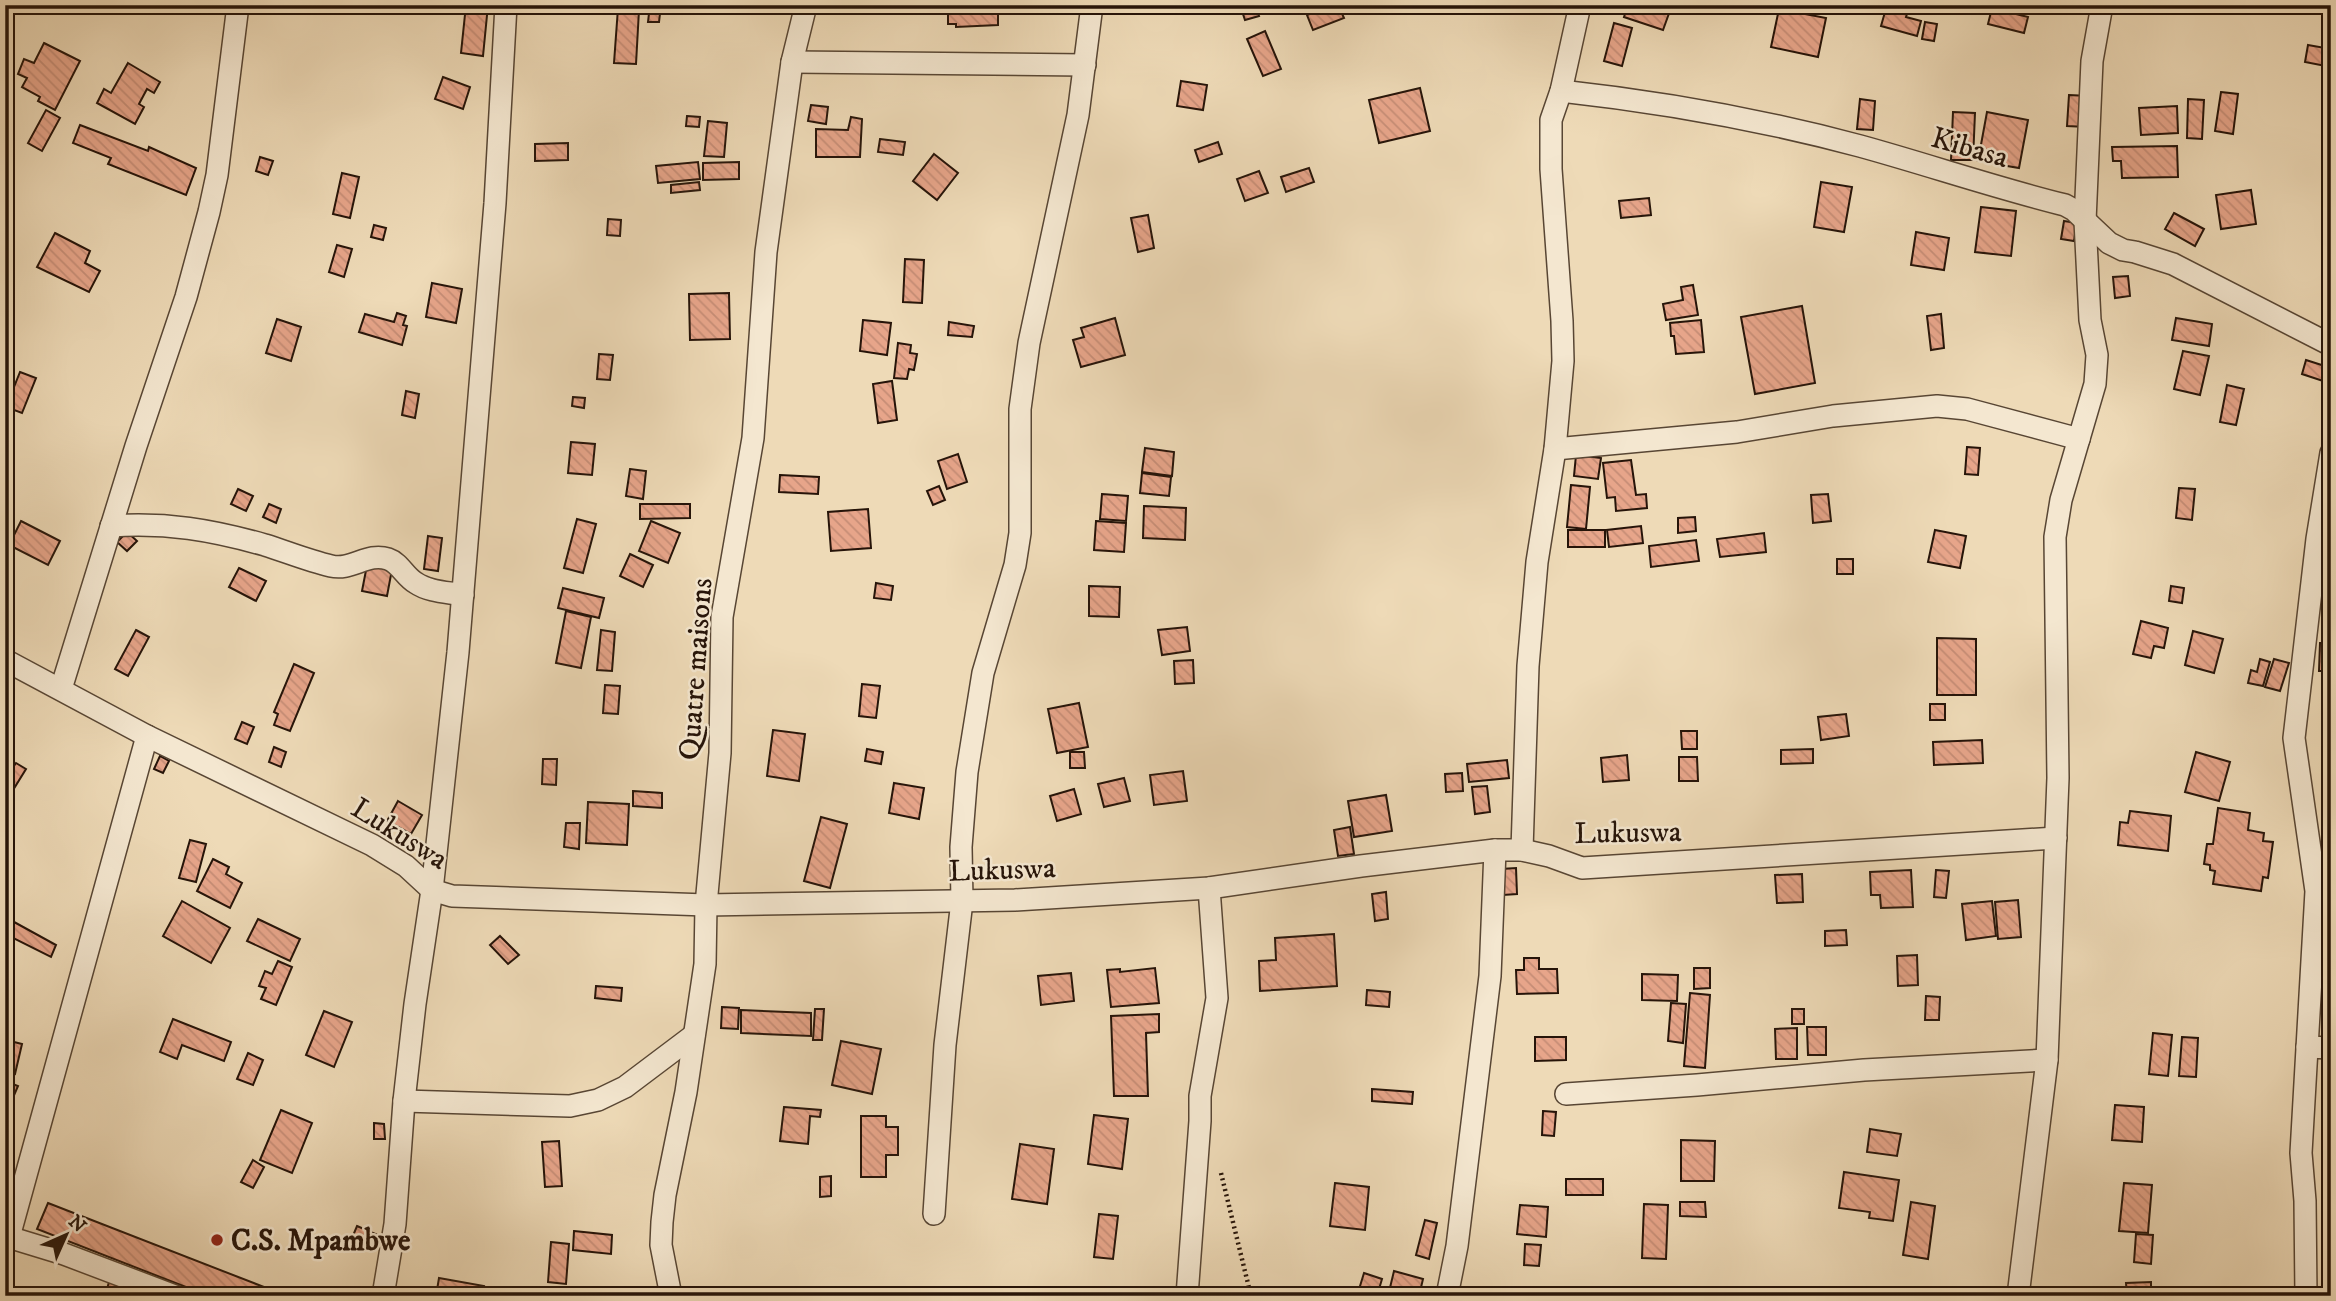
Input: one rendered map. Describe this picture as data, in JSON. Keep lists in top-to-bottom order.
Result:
{
  "streets": {
    "street": ["Kibasa", "Quatre maisons", "Lukuswa"]
  },
  "crossings": [
    ["Quatre maisons", "Lukuswa"]
  ],
  "places": ["C.S. Mpambwe"],
  "north": "top right"
}
